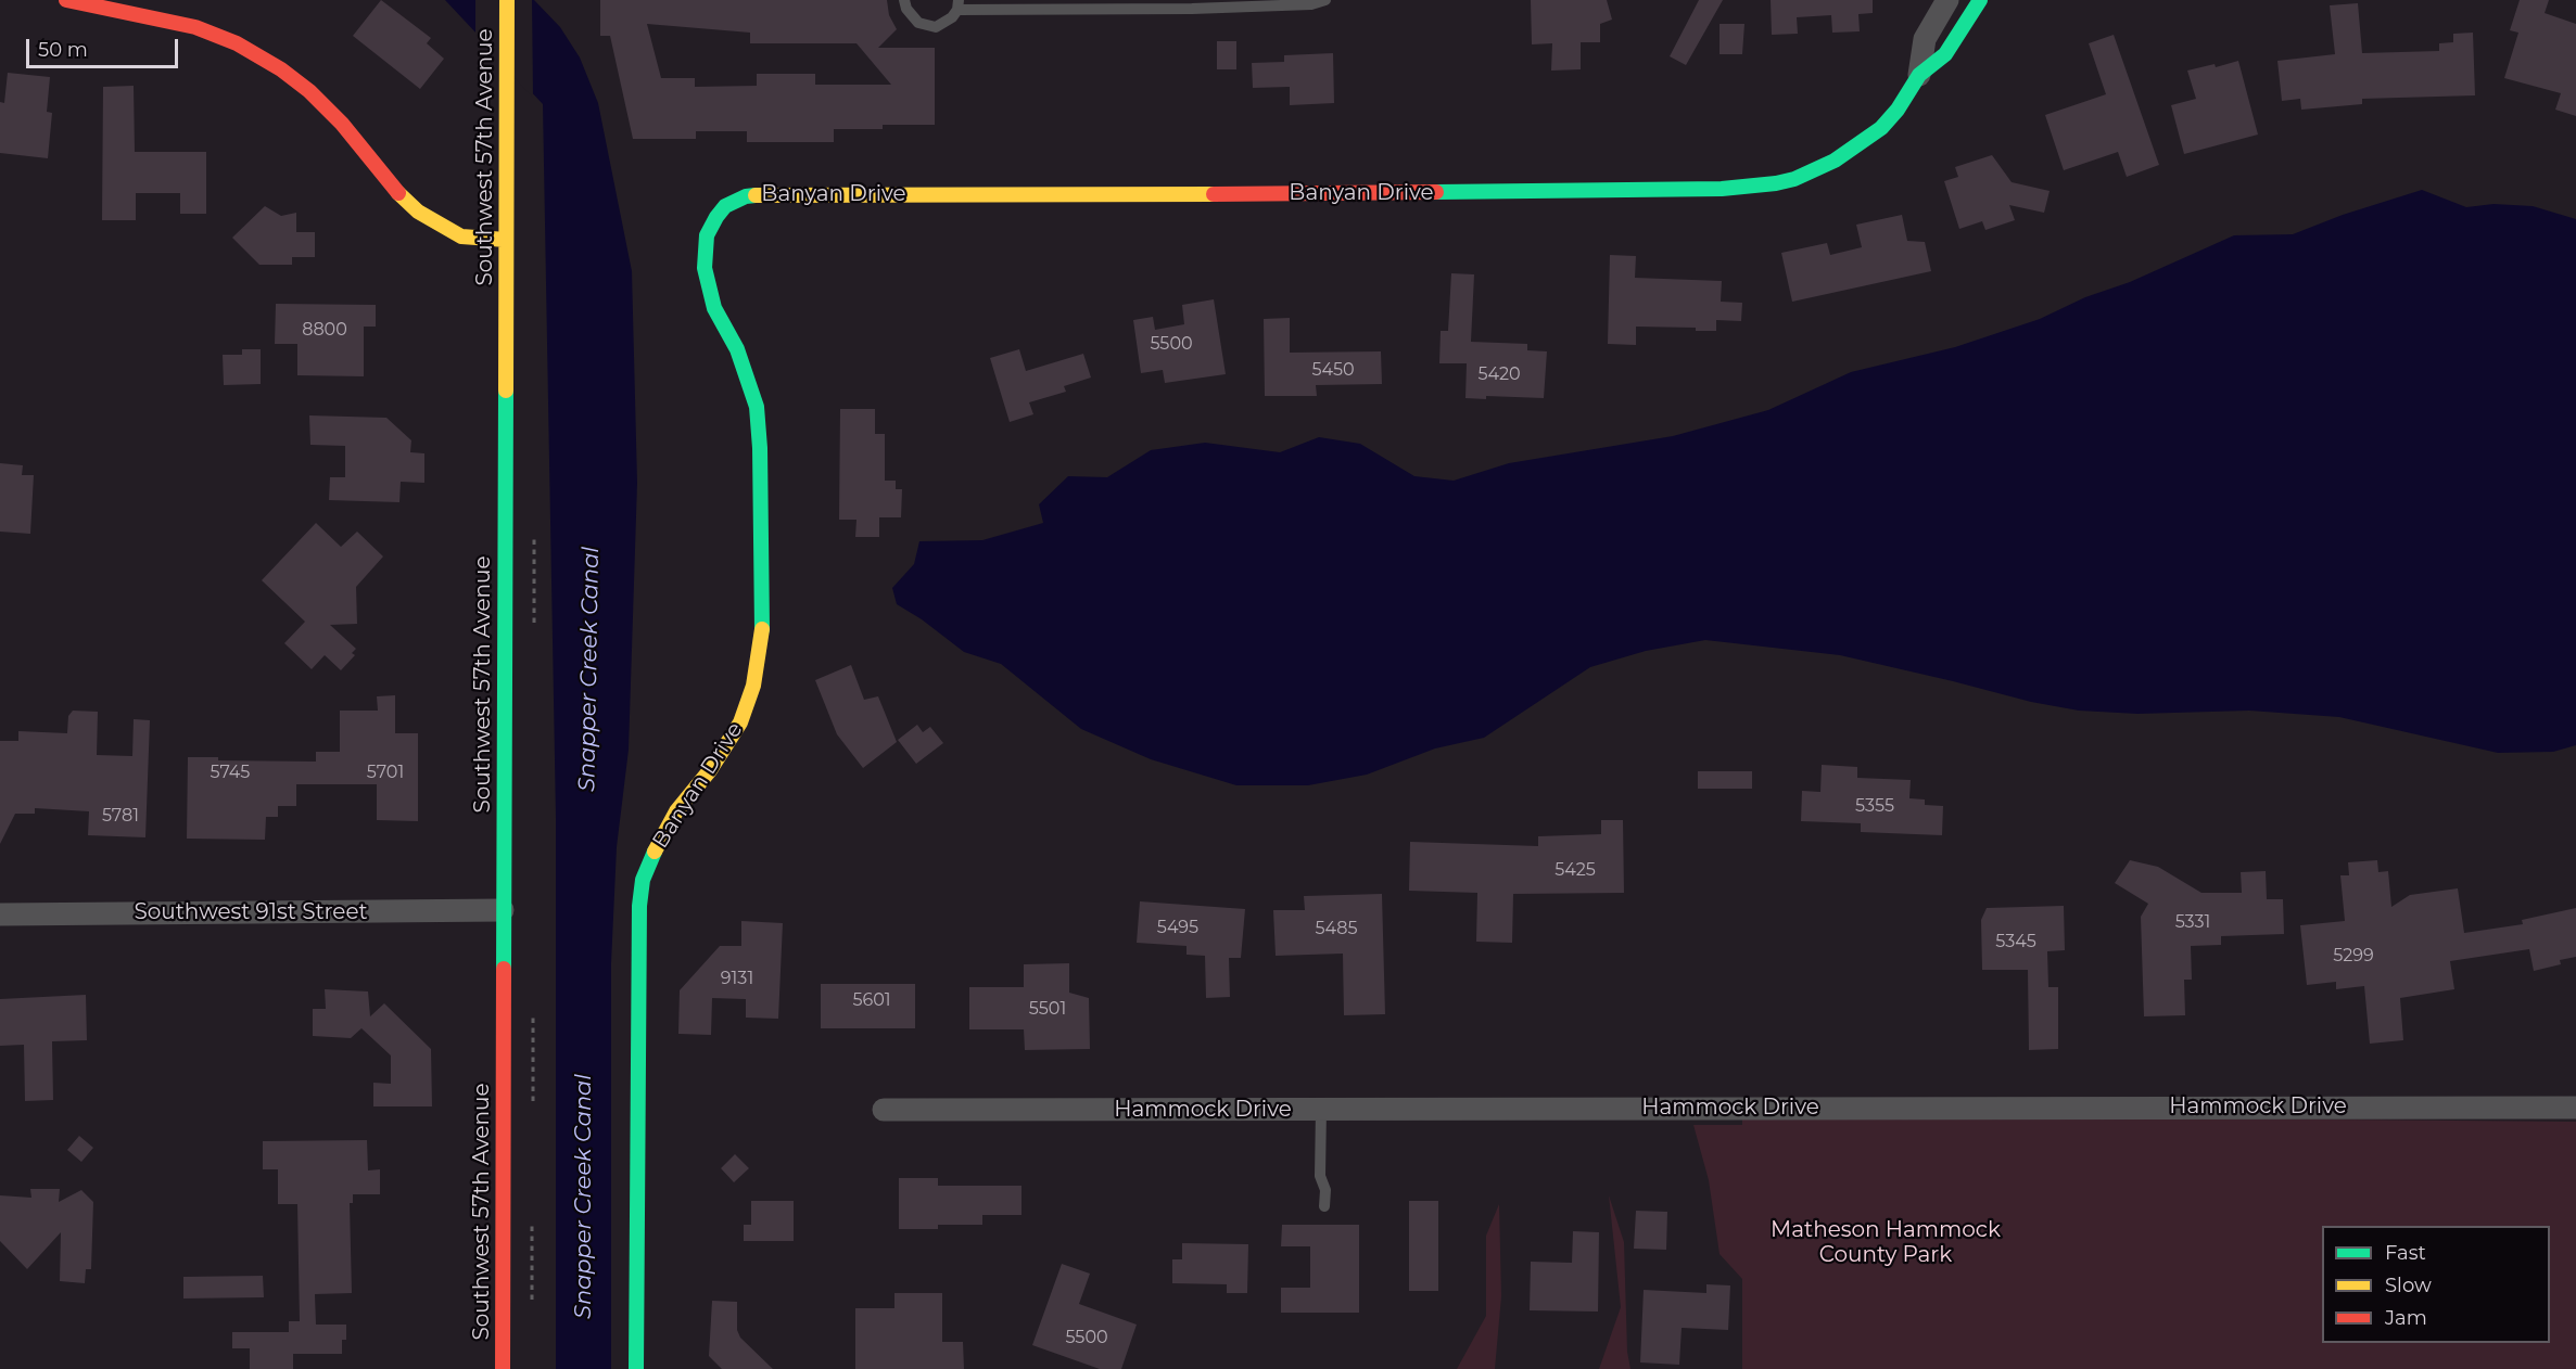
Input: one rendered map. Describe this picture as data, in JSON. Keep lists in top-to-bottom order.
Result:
{
  "streets": {
    "street": [
      "Southwest 57th Avenue",
      "Banyan Drive",
      "Southwest 91st Street",
      "Hammock Drive"
    ]
  },
  "crossings": [
    ["Southwest 57th Avenue", "Southwest 91st Street"]
  ],
  "water": ["Snapper Creek Canal"],
  "parks": ["Matheson Hammock County Park"],
  "house_numbers": [
    "8800",
    "5500",
    "5450",
    "5420",
    "5745",
    "5701",
    "5355",
    "5781",
    "5425",
    "5331",
    "5495",
    "5485",
    "5345",
    "5299",
    "9131",
    "5601",
    "5501",
    "5500"
  ],
  "legend": ["Fast", "Slow", "Jam"],
  "scale_bar": "50 m"
}
